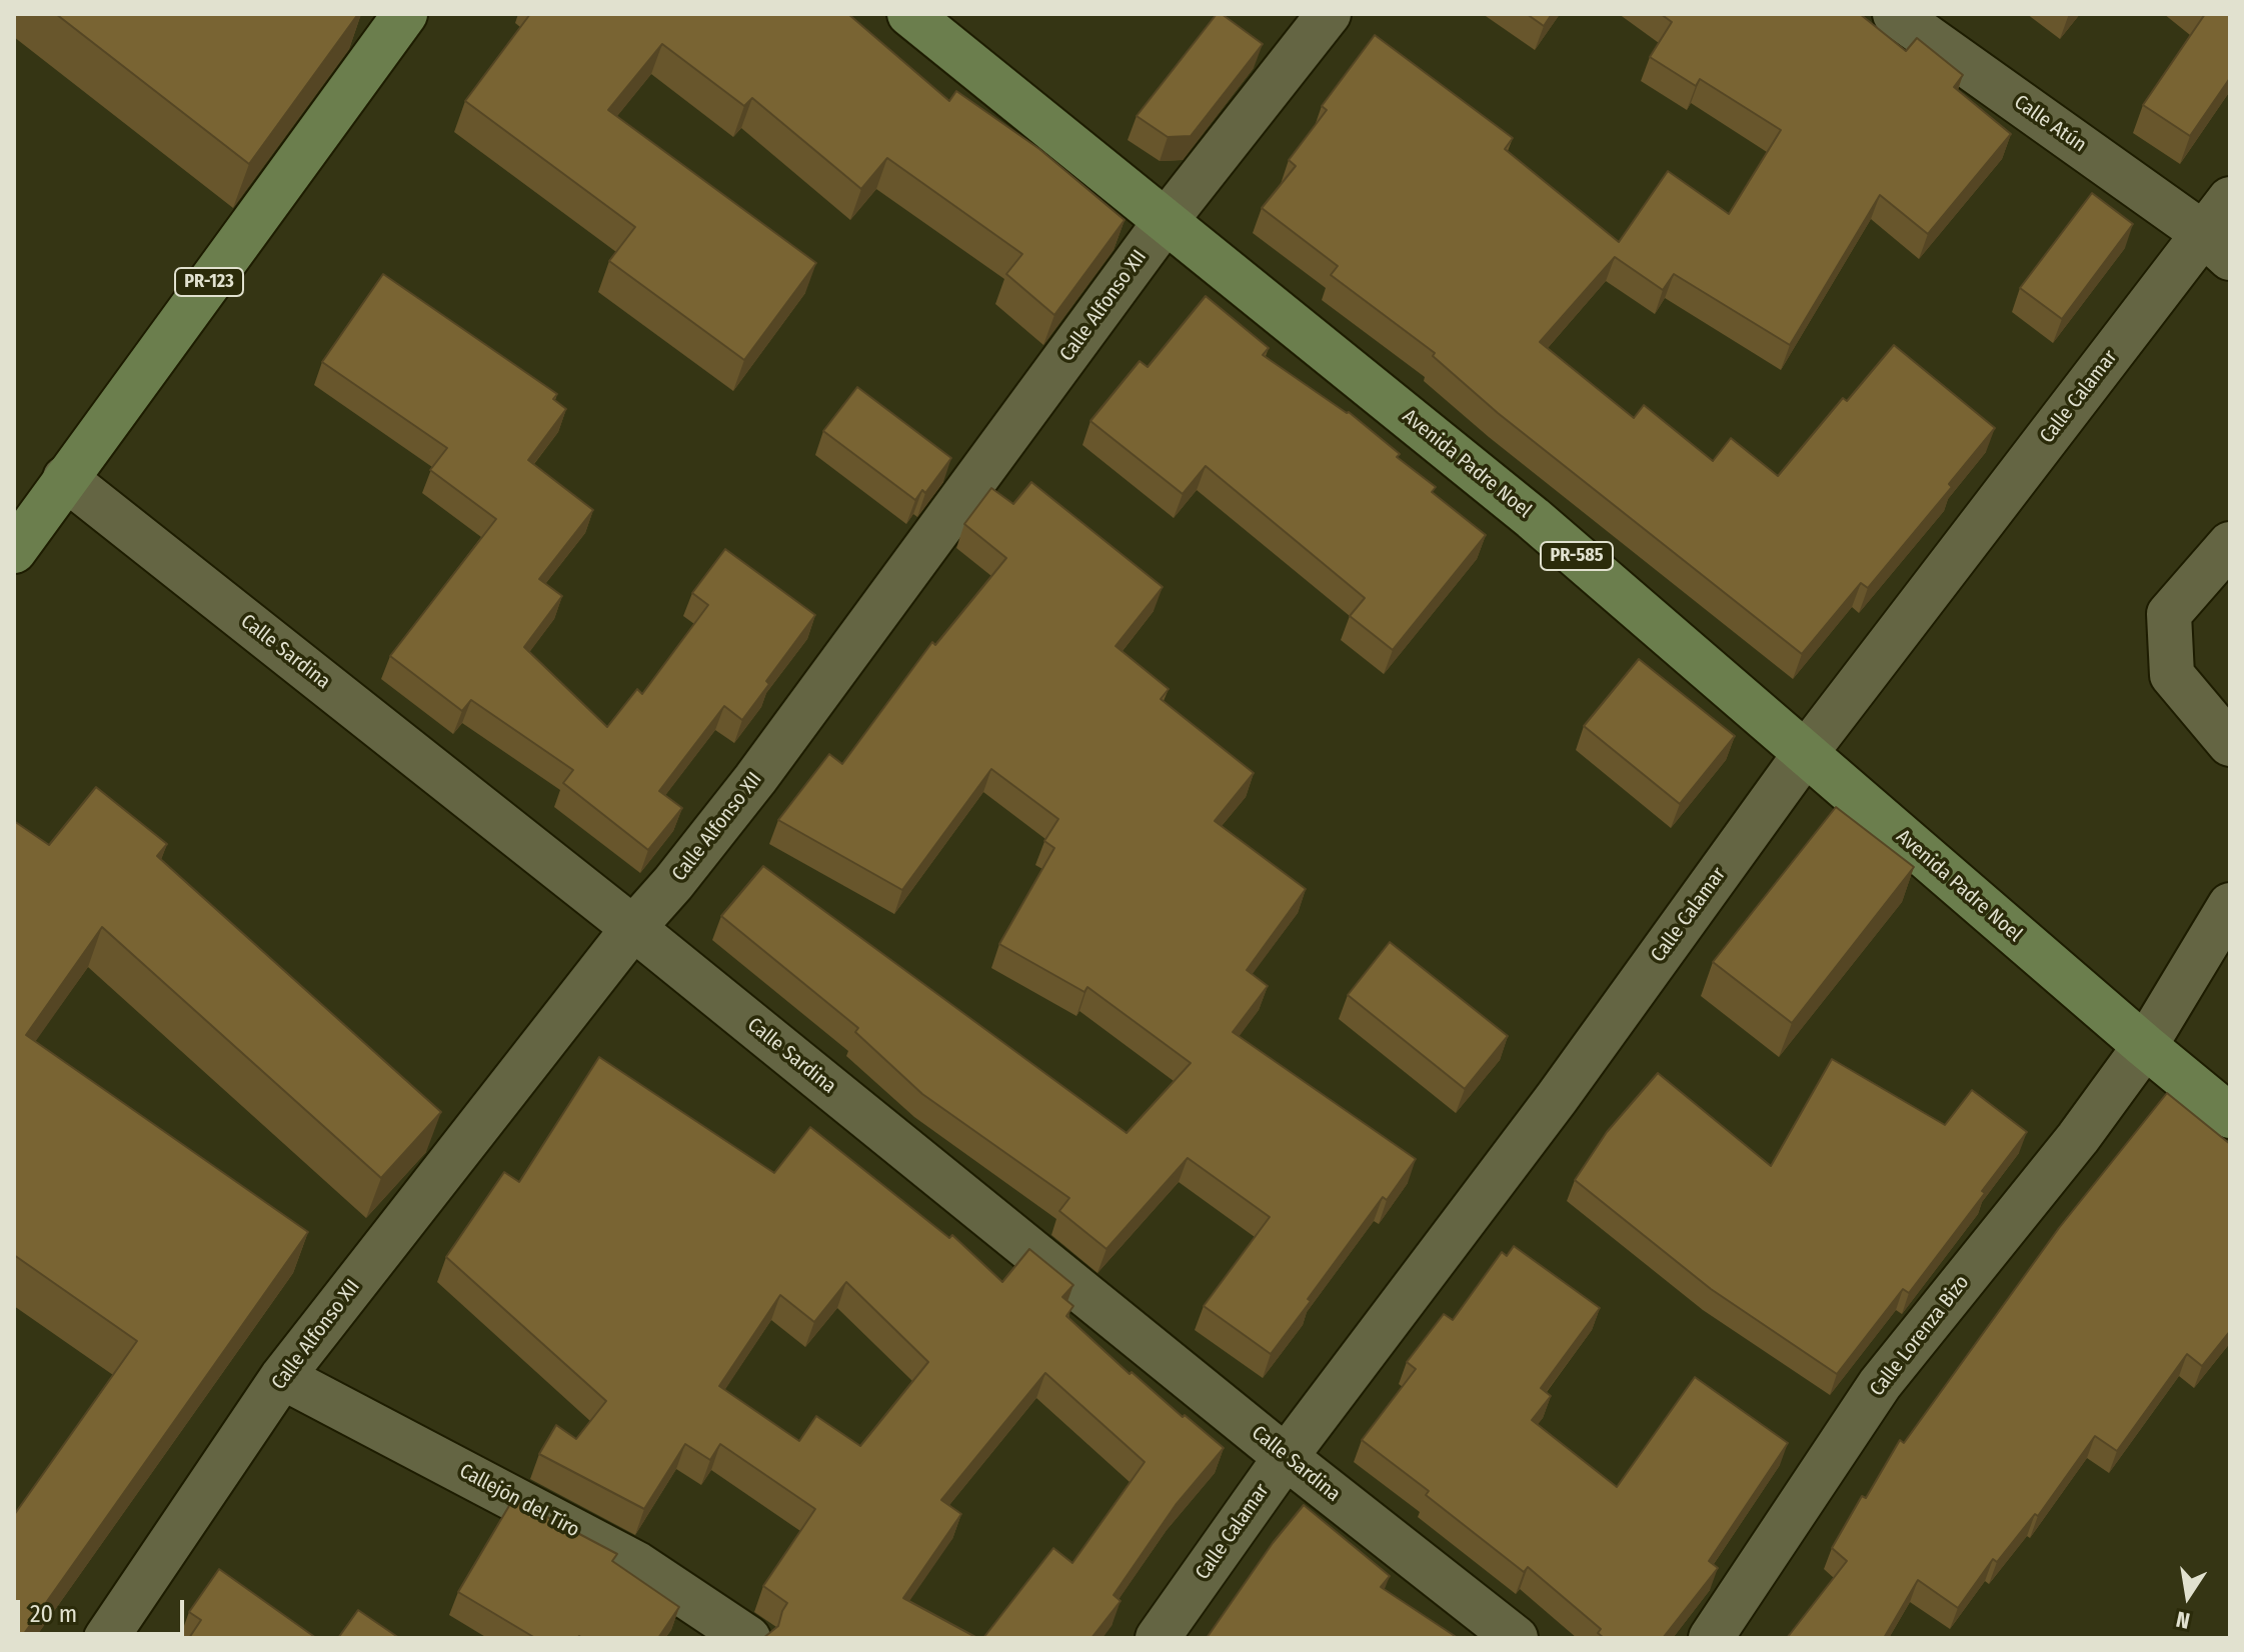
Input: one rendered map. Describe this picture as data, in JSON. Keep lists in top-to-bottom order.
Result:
{
  "streets": {
    "main road": ["PR-123", "Avenida Padre Noel", "PR-585"],
    "street": [
      "Calle Atún",
      "Calle Alfonso XII",
      "Calle Calamar",
      "Calle Sardina",
      "Calle Lorenza Bizo",
      "Callejón del Tiro"
    ]
  },
  "crossings": [
    ["Calle Atún", "Calle Calamar"],
    ["PR-123", "Calle Sardina"],
    ["Calle Alfonso XII", "Avenida Padre Noel"],
    ["Calle Alfonso XII", "Calle Sardina"],
    ["Calle Alfonso XII", "Callejón del Tiro"],
    ["Calle Calamar", "Avenida Padre Noel"],
    ["Calle Calamar", "Calle Sardina"],
    ["Avenida Padre Noel", "Calle Lorenza Bizo"]
  ],
  "scale_bar": "20 m",
  "north": "bottom"
}
